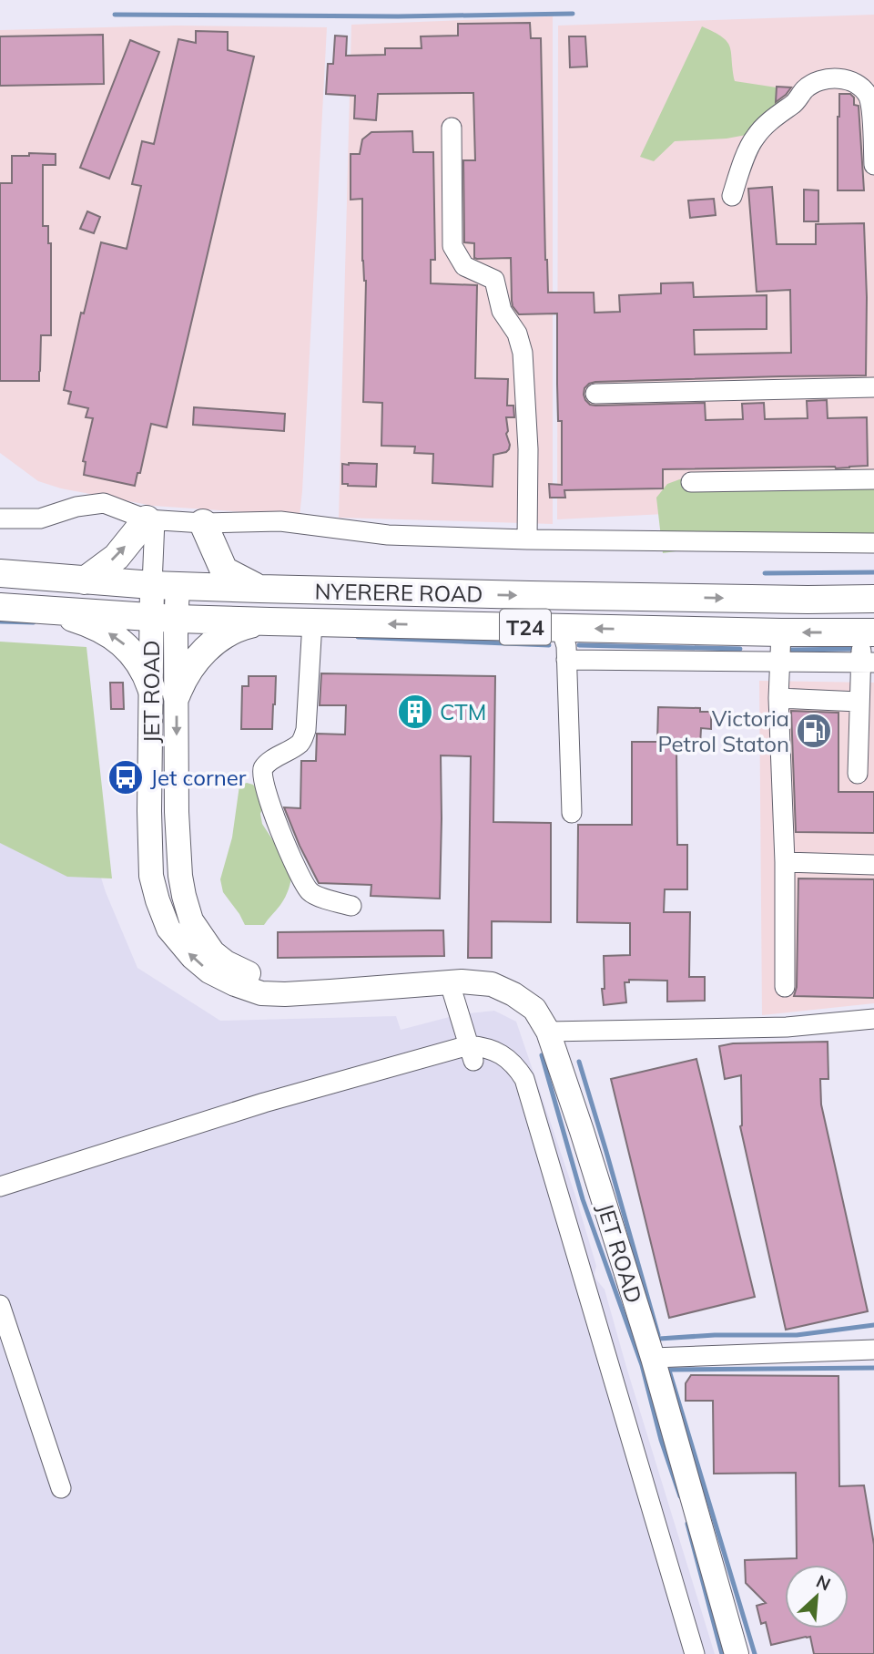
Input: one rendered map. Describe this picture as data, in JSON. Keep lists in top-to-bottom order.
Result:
{
  "streets": {
    "highway": ["NYERERE ROAD", "T24"],
    "main road": ["JET ROAD"]
  },
  "crossings": [
    ["NYERERE ROAD", "JET ROAD"]
  ],
  "places": {
    "building": ["CTM"],
    "fuel station": ["Victoria Petrol Staton"],
    "bus stop": ["Jet corner"]
  },
  "north": "top right"
}
